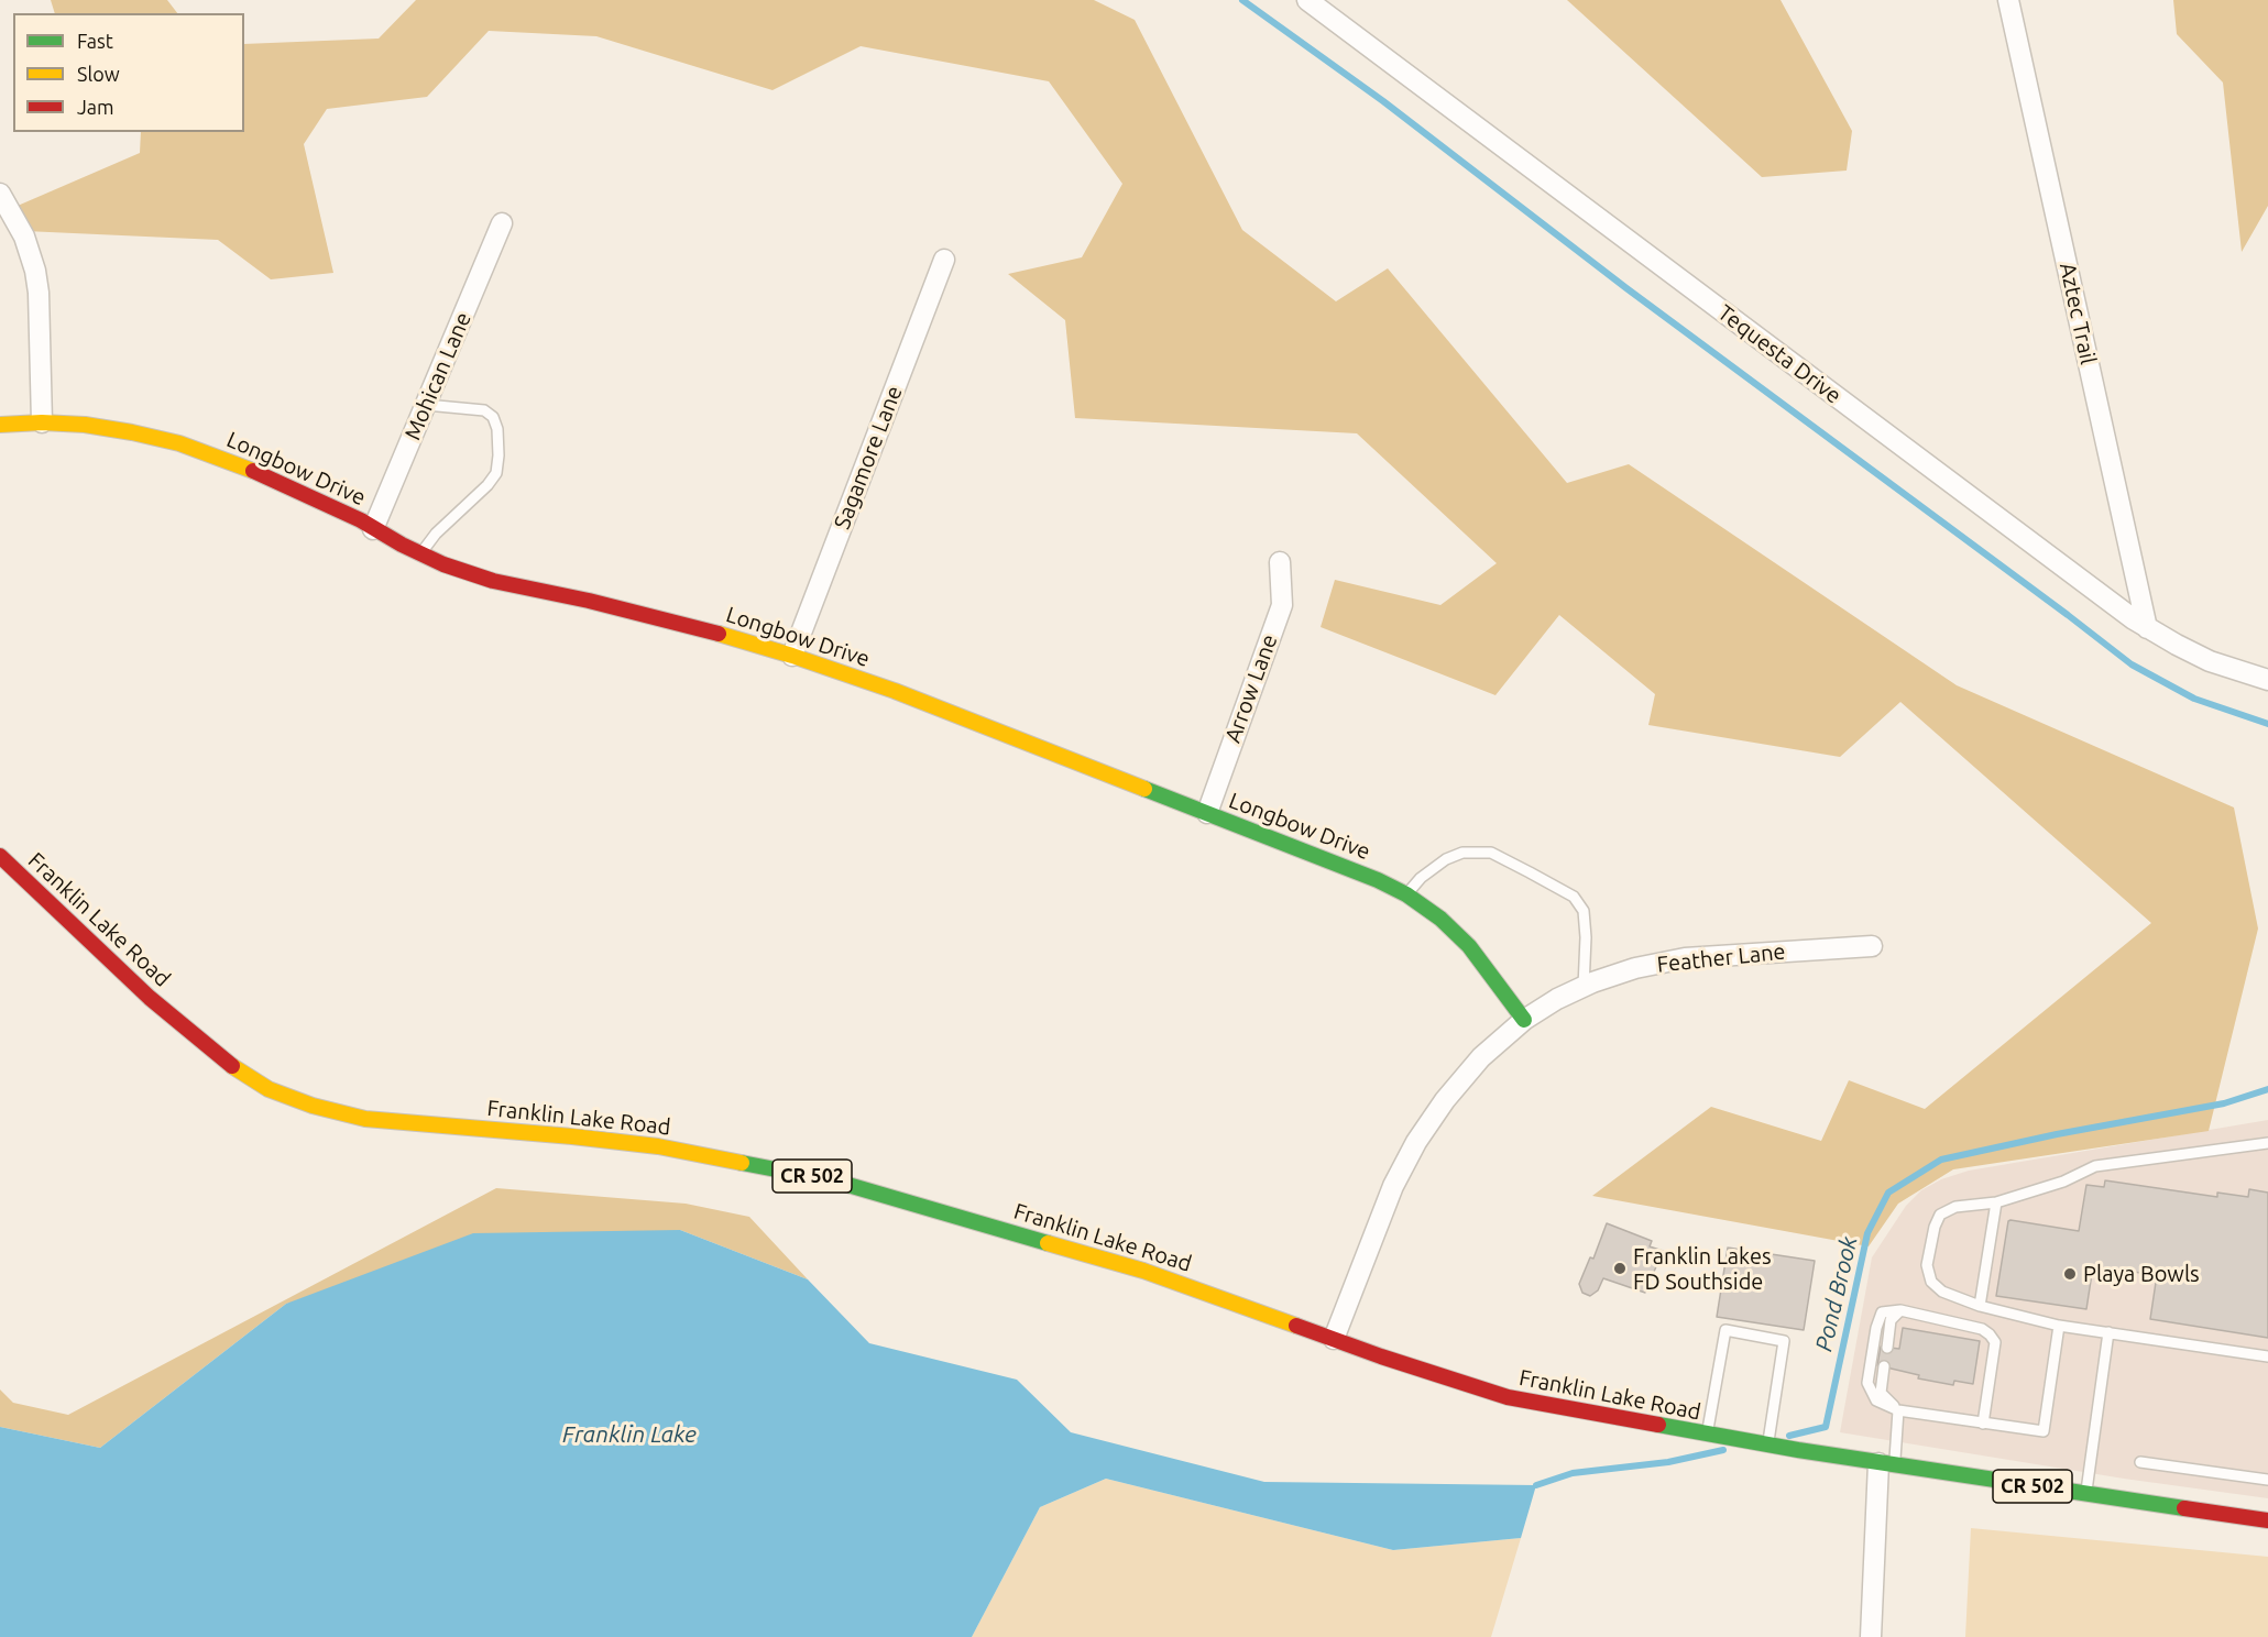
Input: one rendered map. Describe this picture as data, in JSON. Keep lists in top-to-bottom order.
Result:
{
  "streets": {
    "main road": ["Longbow Drive", "Franklin Lake Road", "CR 502"],
    "street": [
      "Aztec Trail",
      "Tequesta Drive",
      "Mohican Lane",
      "Sagamore Lane",
      "Arrow Lane",
      "Feather Lane"
    ]
  },
  "crossings": [
    ["Aztec Trail", "Tequesta Drive"],
    ["Mohican Lane", "Longbow Drive"],
    ["Sagamore Lane", "Longbow Drive"],
    ["Longbow Drive", "Arrow Lane"],
    ["Longbow Drive", "Feather Lane"],
    ["Franklin Lake Road", "Feather Lane"]
  ],
  "water": ["Pond Brook", "Franklin Lake"],
  "places": ["Franklin Lakes FD Southside", "Playa Bowls"],
  "legend": ["Fast", "Slow", "Jam"]
}
